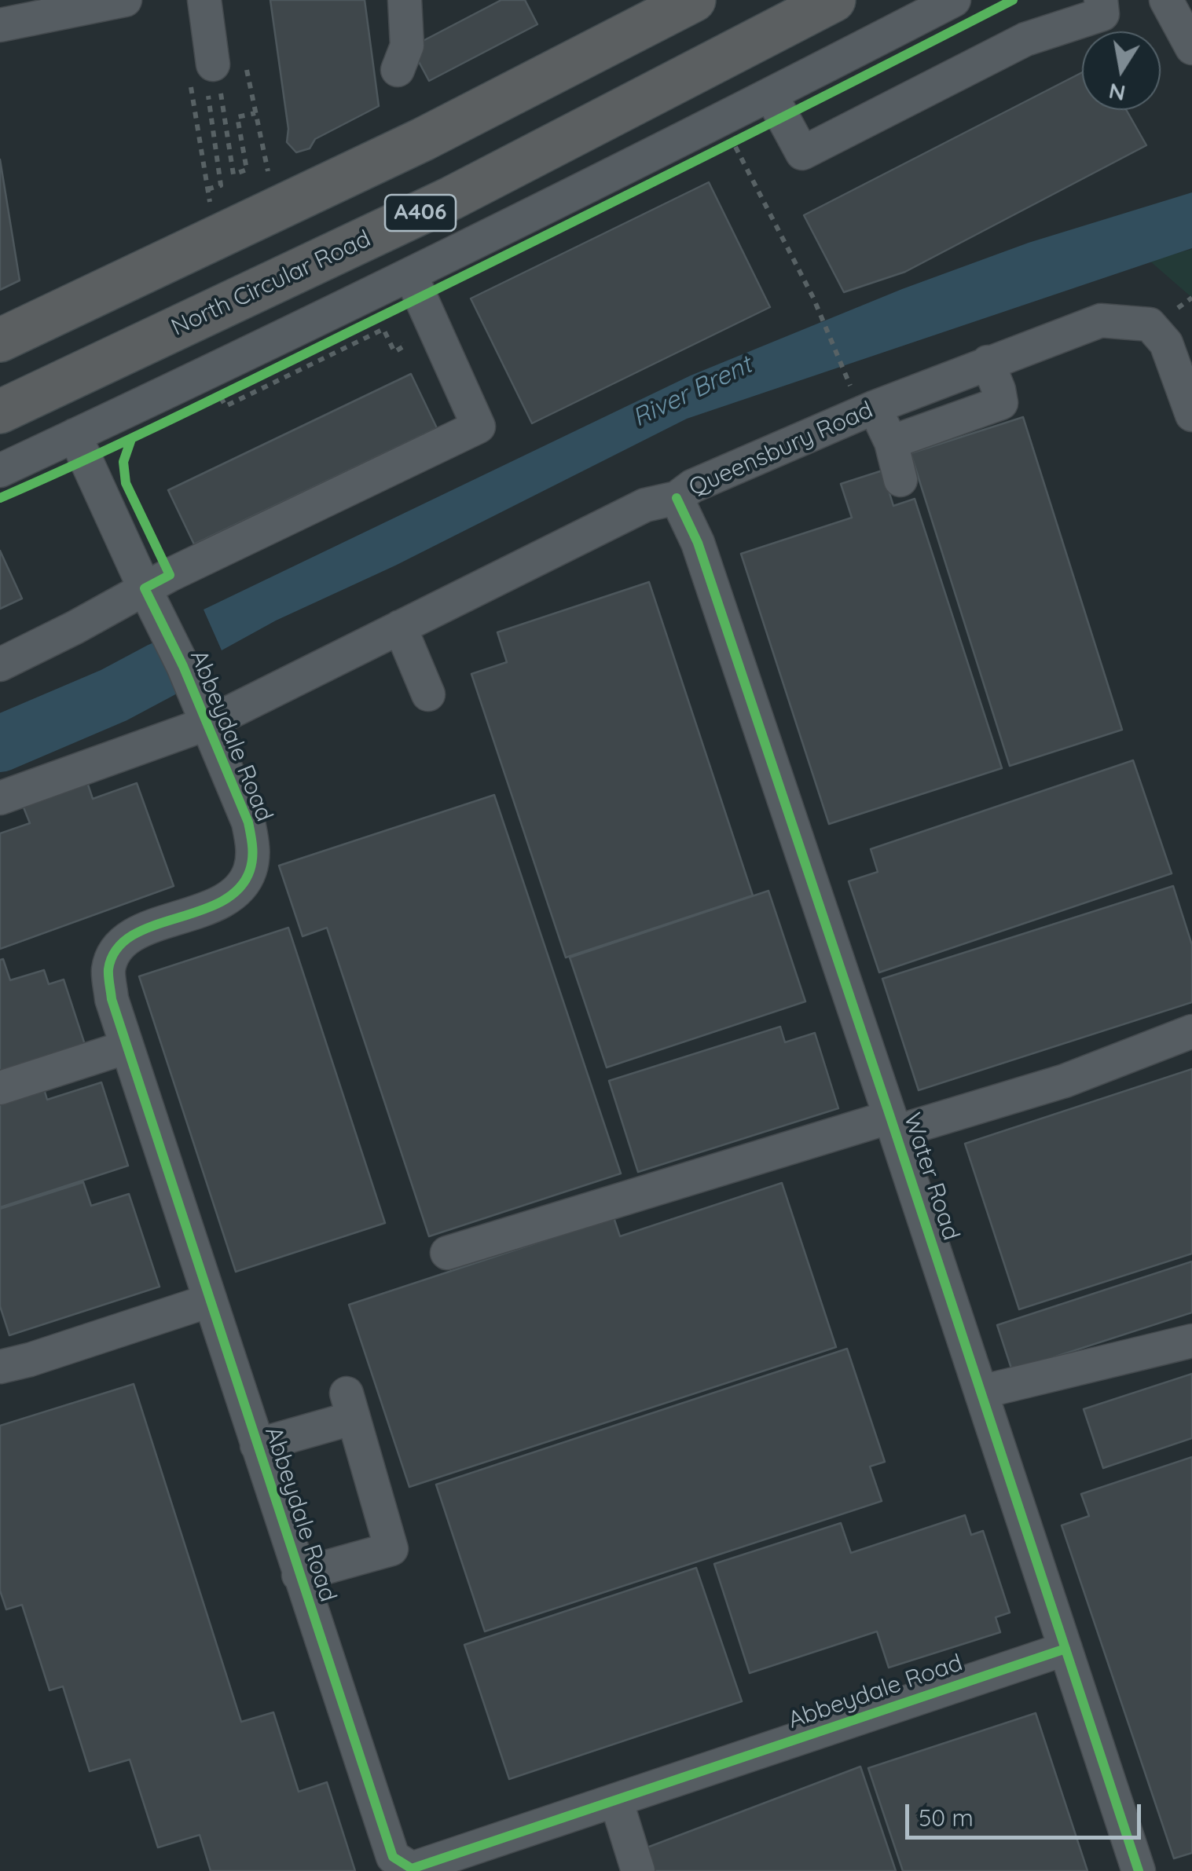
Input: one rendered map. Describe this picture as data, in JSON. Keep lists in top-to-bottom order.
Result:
{
  "streets": {
    "highway": ["A406", "North Circular Road"],
    "street": ["Queensbury Road", "Abbeydale Road", "Water Road"]
  },
  "crossings": [
    ["Queensbury Road", "Abbeydale Road"],
    ["Queensbury Road", "Water Road"],
    ["Abbeydale Road", "Water Road"]
  ],
  "water": ["River Brent"],
  "scale_bar": "50 m",
  "north": "bottom"
}
